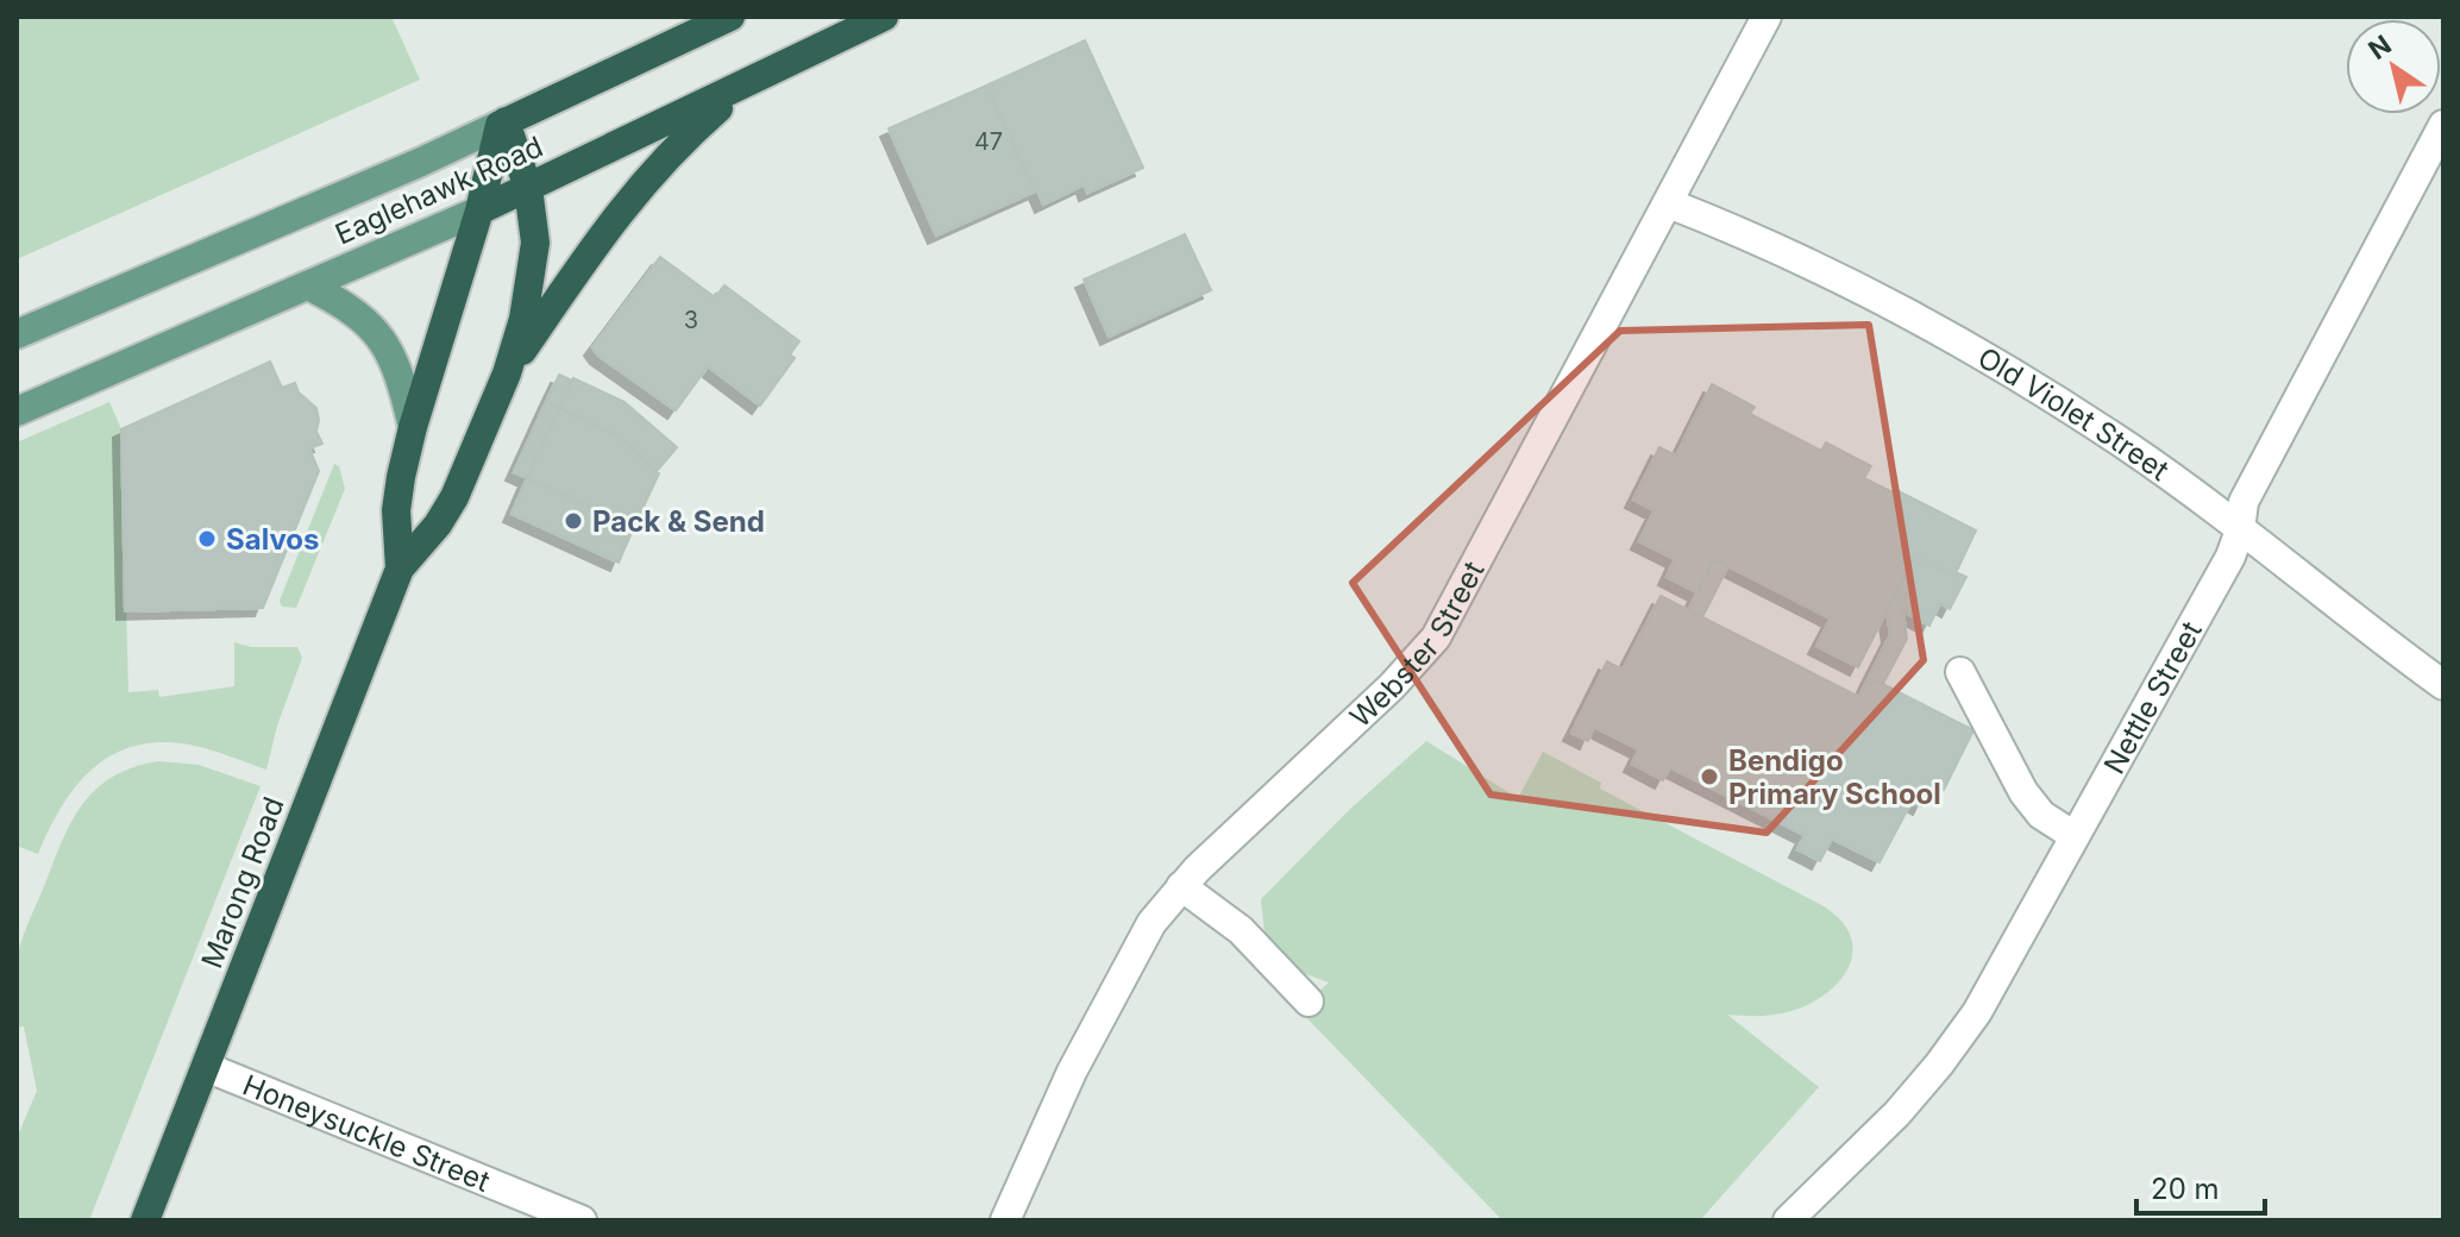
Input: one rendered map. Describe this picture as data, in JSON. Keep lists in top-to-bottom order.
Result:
{
  "streets": {
    "highway": ["Eaglehawk Road", "Marong Road"],
    "street": [
      "Old Violet Street",
      "Webster Street",
      "Nettle Street",
      "Honeysuckle Street"
    ]
  },
  "crossings": [
    ["Eaglehawk Road", "Marong Road"],
    ["Old Violet Street", "Webster Street"],
    ["Old Violet Street", "Nettle Street"],
    ["Marong Road", "Honeysuckle Street"]
  ],
  "places": ["Pack & Send", "Salvos", "Bendigo Primary School"],
  "house_numbers": ["47", "3"],
  "scale_bar": "20 m",
  "north": "top left"
}
